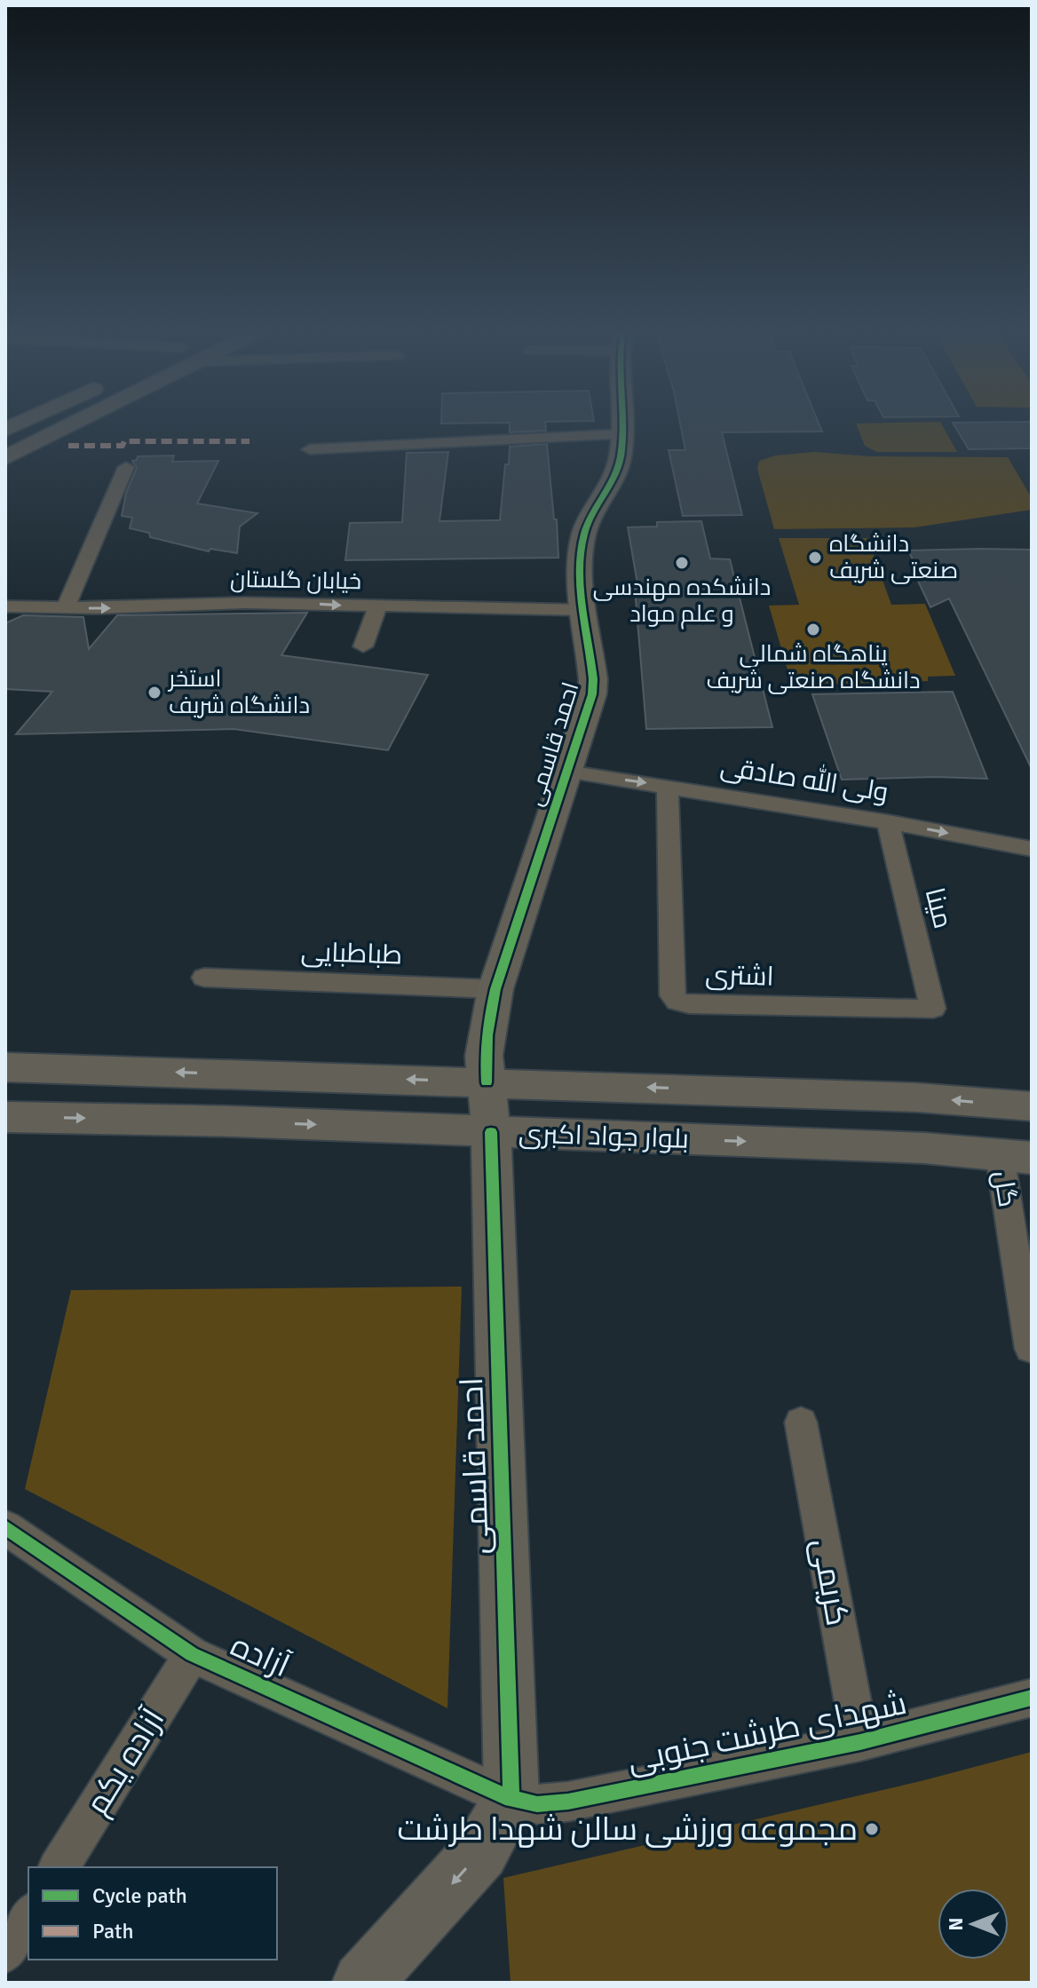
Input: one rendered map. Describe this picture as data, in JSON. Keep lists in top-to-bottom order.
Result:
{
  "streets": {
    "main road": ["احمد قاسمی", "بلوار جواد اکبری"],
    "street": [
      "خیابان گلستان",
      "ولی الله صادقی",
      "مینا",
      "طباطبایی",
      "اشتری",
      "گل",
      "کریمی",
      "آزاده",
      "شهدای طرشت جنوبی",
      "آزاده یکم"
    ]
  },
  "crossings": [
    ["خیابان گلستان", "احمد قاسمی"],
    ["احمد قاسمی", "ولی الله صادقی"],
    ["احمد قاسمی", "طباطبایی"],
    ["احمد قاسمی", "بلوار جواد اکبری"],
    ["احمد قاسمی", "آزاده"],
    ["احمد قاسمی", "شهدای طرشت جنوبی"],
    ["ولی الله صادقی", "مینا"],
    ["ولی الله صادقی", "اشتری"],
    ["مینا", "اشتری"],
    ["بلوار جواد اکبری", "گل"],
    ["کریمی", "شهدای طرشت جنوبی"],
    ["آزاده", "شهدای طرشت جنوبی"],
    ["آزاده", "آزاده یکم"]
  ],
  "one_way": ["خیابان گلستان", "ولی الله صادقی"],
  "places": [
    "دانشگاه صنعتی شریف",
    "دانشکده مهندسی و علم مواد",
    "پناهگاه شمالی دانشگاه صنعتی شریف",
    "استخر دانشگاه شریف",
    "مجموعه ورزشی سالن شهدا طرشت"
  ],
  "legend": ["Cycle path", "Path"],
  "north": "left"
}
